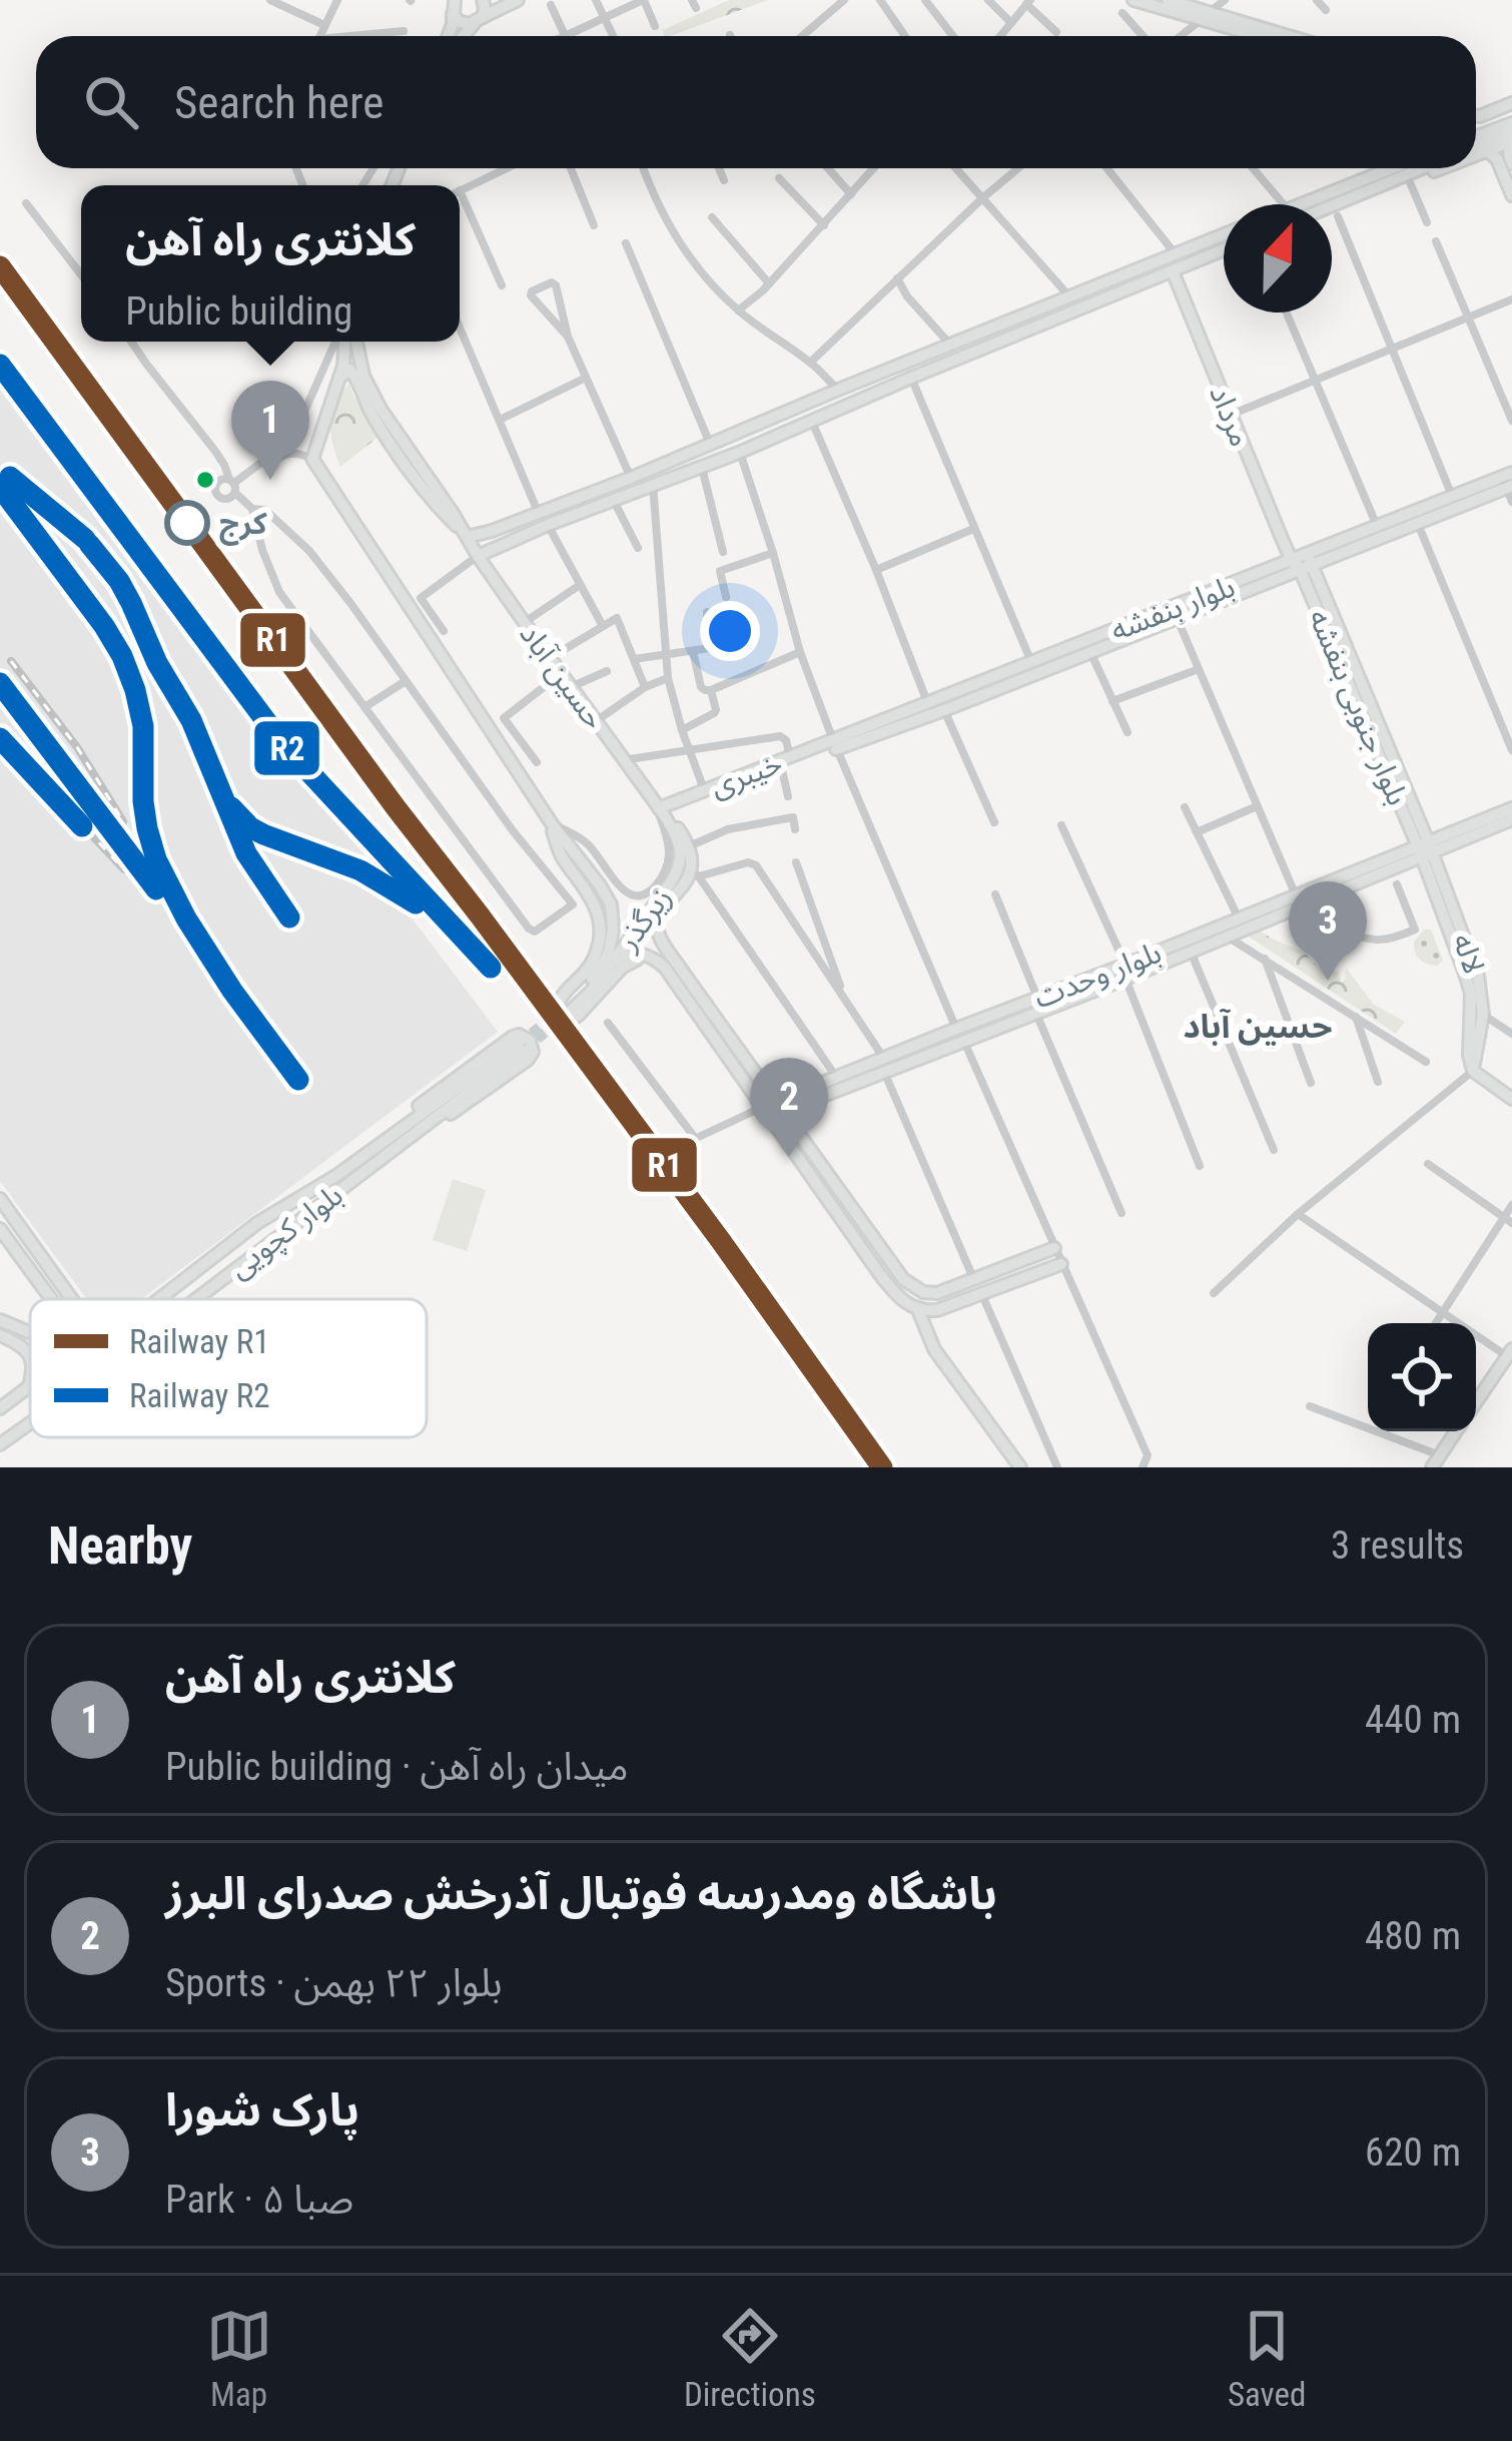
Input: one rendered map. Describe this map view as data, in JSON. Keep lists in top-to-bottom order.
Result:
{
  "streets": {
    "main road": [
      "مرداد",
      "بلوار بنفشه",
      "حسین آباد",
      "بلوار جنوبی بنفشه",
      "خیبری",
      "زیرگذر",
      "لاله",
      "بلوار وحدت",
      "بلوار کچویی"
    ]
  },
  "crossings": [
    ["مرداد", "بلوار بنفشه"],
    ["مرداد", "بلوار جنوبی بنفشه"],
    ["بلوار بنفشه", "بلوار جنوبی بنفشه"],
    ["بلوار بنفشه", "خیبری"],
    ["حسین آباد", "خیبری"],
    ["حسین آباد", "زیرگذر"],
    ["بلوار جنوبی بنفشه", "لاله"],
    ["بلوار جنوبی بنفشه", "بلوار وحدت"],
    ["خیبری", "زیرگذر"],
    ["لاله", "بلوار وحدت"]
  ],
  "districts": ["حسین آباد"],
  "places": ["کرج"],
  "lines": ["rail line R1", "rail line R2"],
  "legend": ["Railway R1", "Railway R2"],
  "north": "top",
  "page": {
    "search": "Search here",
    "popup": ["کلانتری راه آهن", "Public building"],
    "pins": ["1", "3", "2"],
    "heading": ["Nearby", "3 results"],
    "list": [
      {
        "mark": "1",
        "name": "کلانتری راه آهن",
        "note": "Public building · میدان راه آهن",
        "value": "440 m"
      },
      {
        "mark": "2",
        "name": "باشگاه ومدرسه فوتبال آذرخش صدرای البرز",
        "note": "Sports · بلوار ۲۲ بهمن",
        "value": "480 m"
      },
      {
        "mark": "3",
        "name": "پارک شورا",
        "note": "Park · صبا ۵",
        "value": "620 m"
      }
    ],
    "nav": ["Map", "Directions", "Saved"]
  }
}
